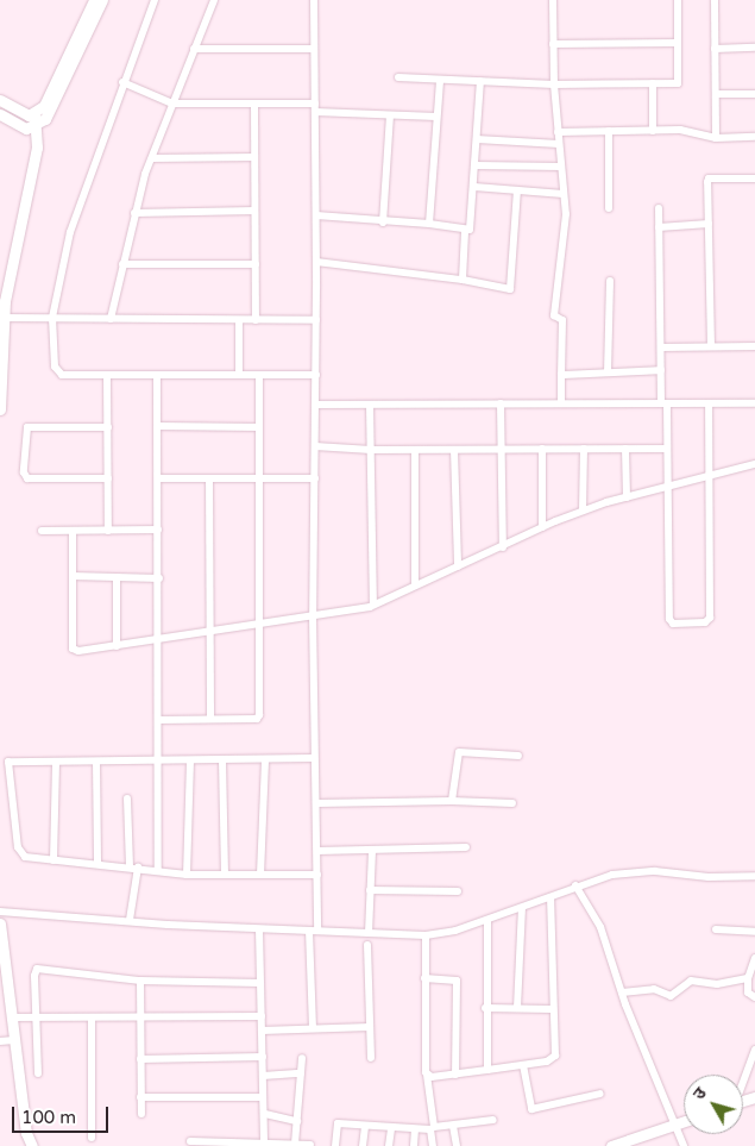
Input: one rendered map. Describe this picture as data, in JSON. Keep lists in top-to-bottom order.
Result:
{
  "scale_bar": "100 m",
  "north": "top left"
}
